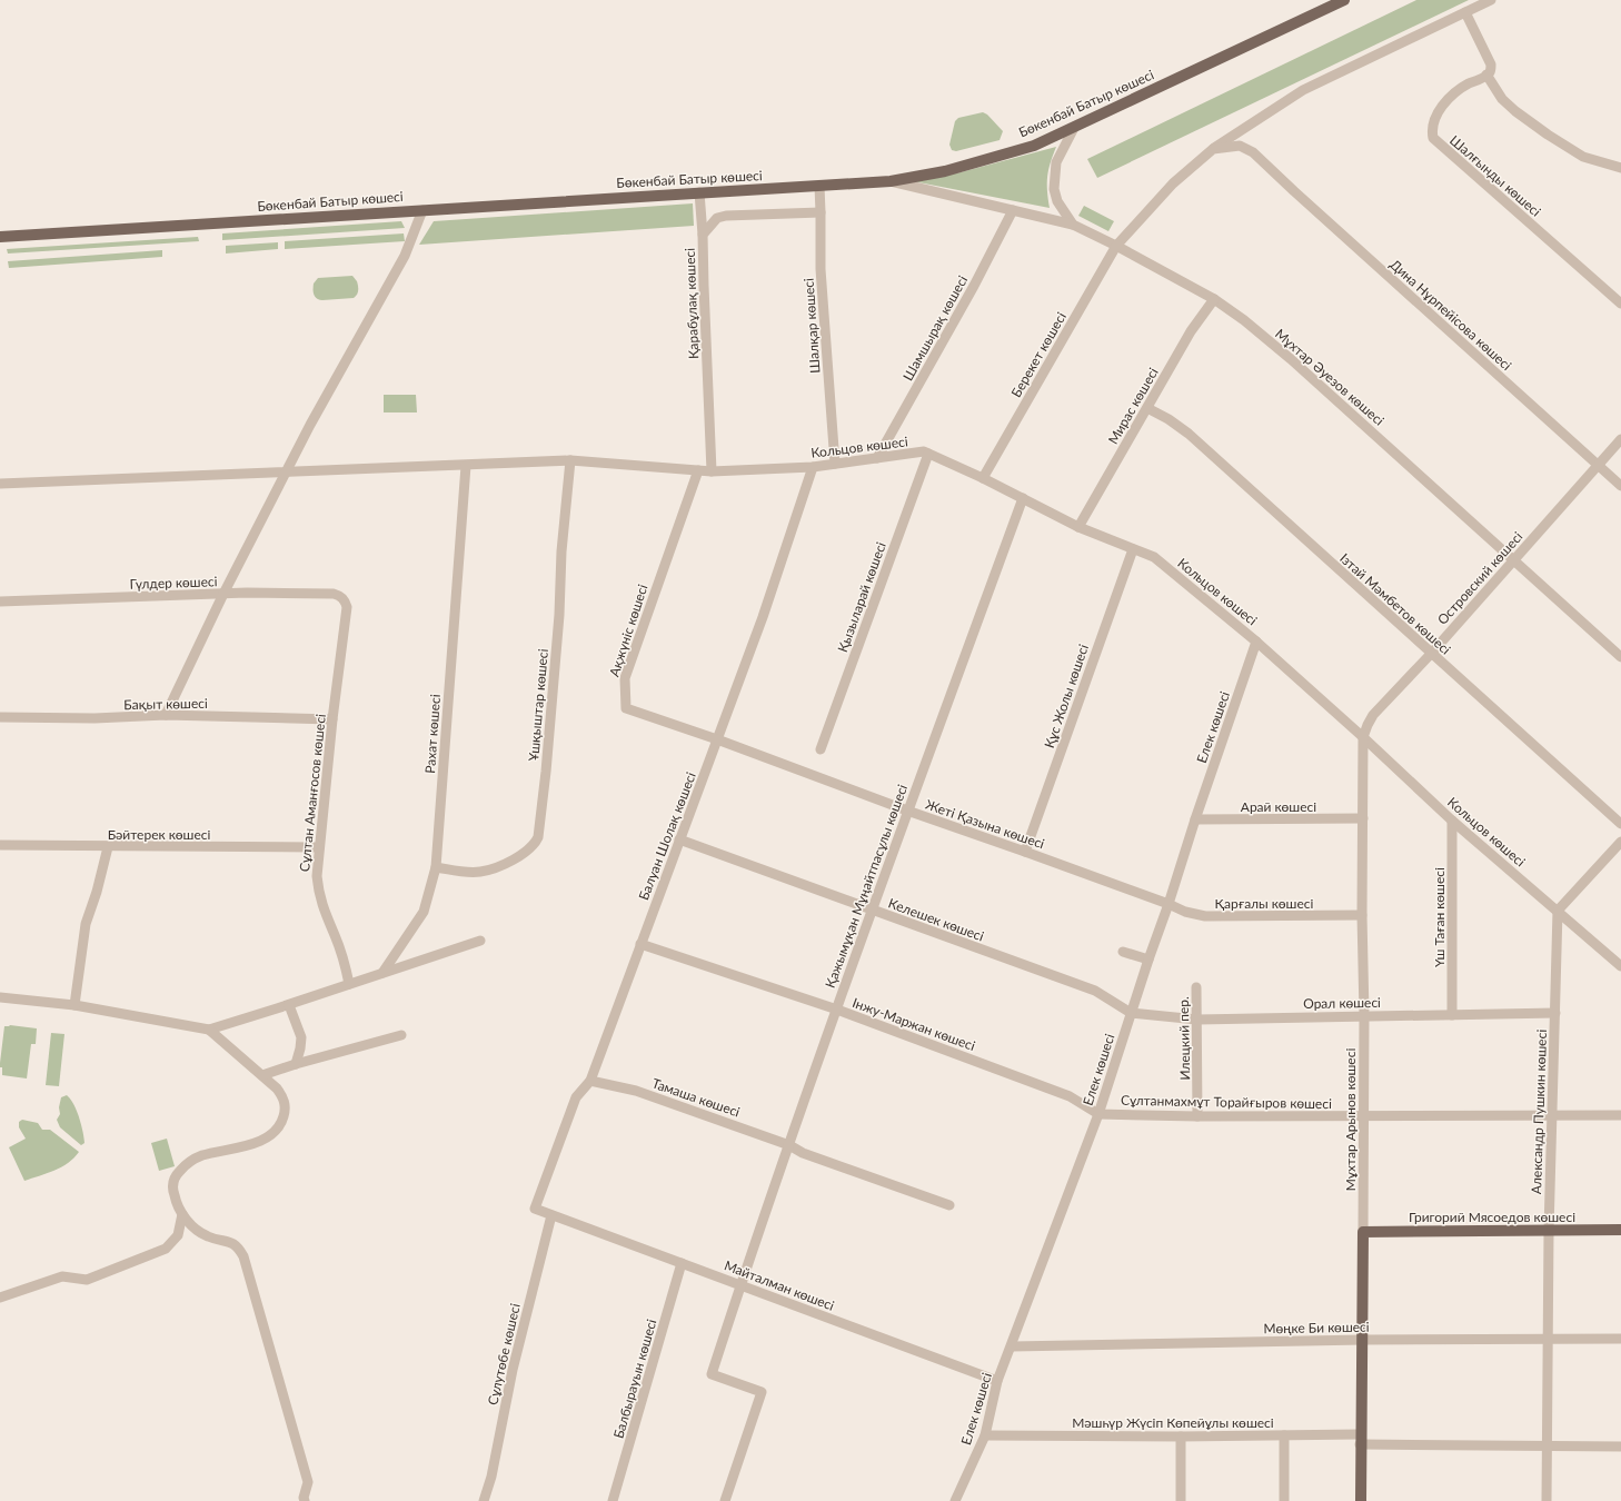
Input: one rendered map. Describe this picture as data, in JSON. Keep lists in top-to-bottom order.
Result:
{
  "streets": {
    "main road": ["Бөкенбай Батыр көшесі", "Мұхтар Арынов көшесі", "Григорий Мясоедов көшесі"],
    "street": [
      "Шалғынды көшесі",
      "Қарабұлақ көшесі",
      "Дина Нұрпейісова көшесі",
      "Шалқар көшесі",
      "Шамшырақ көшесі",
      "Берекет көшесі",
      "Мұхтар Әуезов көшесі",
      "Мирас көшесі",
      "Кольцов көшесі",
      "Островский көшесі",
      "Гүлдер көшесі",
      "Қызыларай көшесі",
      "Ізтай Мәмбетов көшесі",
      "Ақжүніс көшесі",
      "Құс Жолы көшесі",
      "Бақыт көшесі",
      "Ұшқыштар көшесі",
      "Елек көшесі",
      "Рахат көшесі",
      "Сұлтан Аманғосов көшесі",
      "Арай көшесі",
      "Жеті Қазына көшесі",
      "Бәйтерек көшесі",
      "Балуан Шолақ көшесі",
      "Қажымұқан Мұңайтпасұлы көшесі",
      "Қарғалы көшесі",
      "Үш Таған көшесі",
      "Келешек көшесі",
      "Орал көшесі",
      "Інжу-Маржан көшесі",
      "Илецкий пер.",
      "Тамаша көшесі",
      "Сұлтанмахмұт Торайғыров көшесі",
      "Александр Пушкин көшесі",
      "Майталман көшесі",
      "Мөңке Би көшесі",
      "Сұлутөбе көшесі",
      "Балбырауын көшесі",
      "Мәшһүр Жүсіп Көпейұлы көшесі"
    ]
  },
  "crossings": [
    ["Бөкенбай Батыр көшесі", "Шалқар көшесі"],
    ["Бөкенбай Батыр көшесі", "Мұхтар Әуезов көшесі"],
    ["Қарабұлақ көшесі", "Шалқар көшесі"],
    ["Қарабұлақ көшесі", "Кольцов көшесі"],
    ["Дина Нұрпейісова көшесі", "Берекет көшесі"],
    ["Дина Нұрпейісова көшесі", "Островский көшесі"],
    ["Шалқар көшесі", "Кольцов көшесі"],
    ["Шамшырақ көшесі", "Мұхтар Әуезов көшесі"],
    ["Шамшырақ көшесі", "Кольцов көшесі"],
    ["Берекет көшесі", "Мұхтар Әуезов көшесі"],
    ["Берекет көшесі", "Кольцов көшесі"],
    ["Мұхтар Әуезов көшесі", "Мирас көшесі"],
    ["Мұхтар Әуезов көшесі", "Островский көшесі"],
    ["Мирас көшесі", "Кольцов көшесі"],
    ["Мирас көшесі", "Ізтай Мәмбетов көшесі"],
    ["Кольцов көшесі", "Островский көшесі"],
    ["Кольцов көшесі", "Қызыларай көшесі"],
    ["Кольцов көшесі", "Ақжүніс көшесі"],
    ["Кольцов көшесі", "Құс Жолы көшесі"],
    ["Кольцов көшесі", "Ұшқыштар көшесі"],
    ["Кольцов көшесі", "Елек көшесі"],
    ["Кольцов көшесі", "Рахат көшесі"],
    ["Кольцов көшесі", "Балуан Шолақ көшесі"],
    ["Кольцов көшесі", "Қажымұқан Мұңайтпасұлы көшесі"],
    ["Кольцов көшесі", "Үш Таған көшесі"],
    ["Кольцов көшесі", "Александр Пушкин көшесі"],
    ["Кольцов көшесі", "Мұхтар Арынов көшесі"],
    ["Островский көшесі", "Ізтай Мәмбетов көшесі"],
    ["Островский көшесі", "Мұхтар Арынов көшесі"],
    ["Гүлдер көшесі", "Сұлтан Аманғосов көшесі"],
    ["Ақжүніс көшесі", "Жеті Қазына көшесі"],
    ["Ақжүніс көшесі", "Балуан Шолақ көшесі"],
    ["Құс Жолы көшесі", "Жеті Қазына көшесі"],
    ["Бақыт көшесі", "Сұлтан Аманғосов көшесі"],
    ["Ұшқыштар көшесі", "Рахат көшесі"],
    ["Елек көшесі", "Арай көшесі"],
    ["Елек көшесі", "Жеті Қазына көшесі"],
    ["Елек көшесі", "Қарғалы көшесі"],
    ["Елек көшесі", "Келешек көшесі"],
    ["Елек көшесі", "Орал көшесі"],
    ["Елек көшесі", "Інжу-Маржан көшесі"],
    ["Елек көшесі", "Сұлтанмахмұт Торайғыров көшесі"],
    ["Елек көшесі", "Майталман көшесі"],
    ["Елек көшесі", "Мөңке Би көшесі"],
    ["Елек көшесі", "Мәшһүр Жүсіп Көпейұлы көшесі"],
    ["Сұлтан Аманғосов көшесі", "Бәйтерек көшесі"],
    ["Арай көшесі", "Мұхтар Арынов көшесі"],
    ["Жеті Қазына көшесі", "Балуан Шолақ көшесі"],
    ["Жеті Қазына көшесі", "Қажымұқан Мұңайтпасұлы көшесі"],
    ["Жеті Қазына көшесі", "Қарғалы көшесі"],
    ["Балуан Шолақ көшесі", "Келешек көшесі"],
    ["Балуан Шолақ көшесі", "Інжу-Маржан көшесі"],
    ["Балуан Шолақ көшесі", "Тамаша көшесі"],
    ["Балуан Шолақ көшесі", "Майталман көшесі"],
    ["Қажымұқан Мұңайтпасұлы көшесі", "Келешек көшесі"],
    ["Қажымұқан Мұңайтпасұлы көшесі", "Інжу-Маржан көшесі"],
    ["Қажымұқан Мұңайтпасұлы көшесі", "Тамаша көшесі"],
    ["Қажымұқан Мұңайтпасұлы көшесі", "Майталман көшесі"],
    ["Қарғалы көшесі", "Мұхтар Арынов көшесі"],
    ["Үш Таған көшесі", "Орал көшесі"],
    ["Келешек көшесі", "Орал көшесі"],
    ["Орал көшесі", "Илецкий пер."],
    ["Орал көшесі", "Александр Пушкин көшесі"],
    ["Орал көшесі", "Мұхтар Арынов көшесі"],
    ["Інжу-Маржан көшесі", "Сұлтанмахмұт Торайғыров көшесі"],
    ["Илецкий пер.", "Сұлтанмахмұт Торайғыров көшесі"],
    ["Сұлтанмахмұт Торайғыров көшесі", "Александр Пушкин көшесі"],
    ["Сұлтанмахмұт Торайғыров көшесі", "Мұхтар Арынов көшесі"],
    ["Александр Пушкин көшесі", "Григорий Мясоедов көшесі"],
    ["Александр Пушкин көшесі", "Мөңке Би көшесі"],
    ["Александр Пушкин көшесі", "Мәшһүр Жүсіп Көпейұлы көшесі"],
    ["Мұхтар Арынов көшесі", "Григорий Мясоедов көшесі"],
    ["Мұхтар Арынов көшесі", "Мөңке Би көшесі"],
    ["Мұхтар Арынов көшесі", "Мәшһүр Жүсіп Көпейұлы көшесі"],
    ["Майталман көшесі", "Сұлутөбе көшесі"],
    ["Майталман көшесі", "Балбырауын көшесі"]
  ]
}
